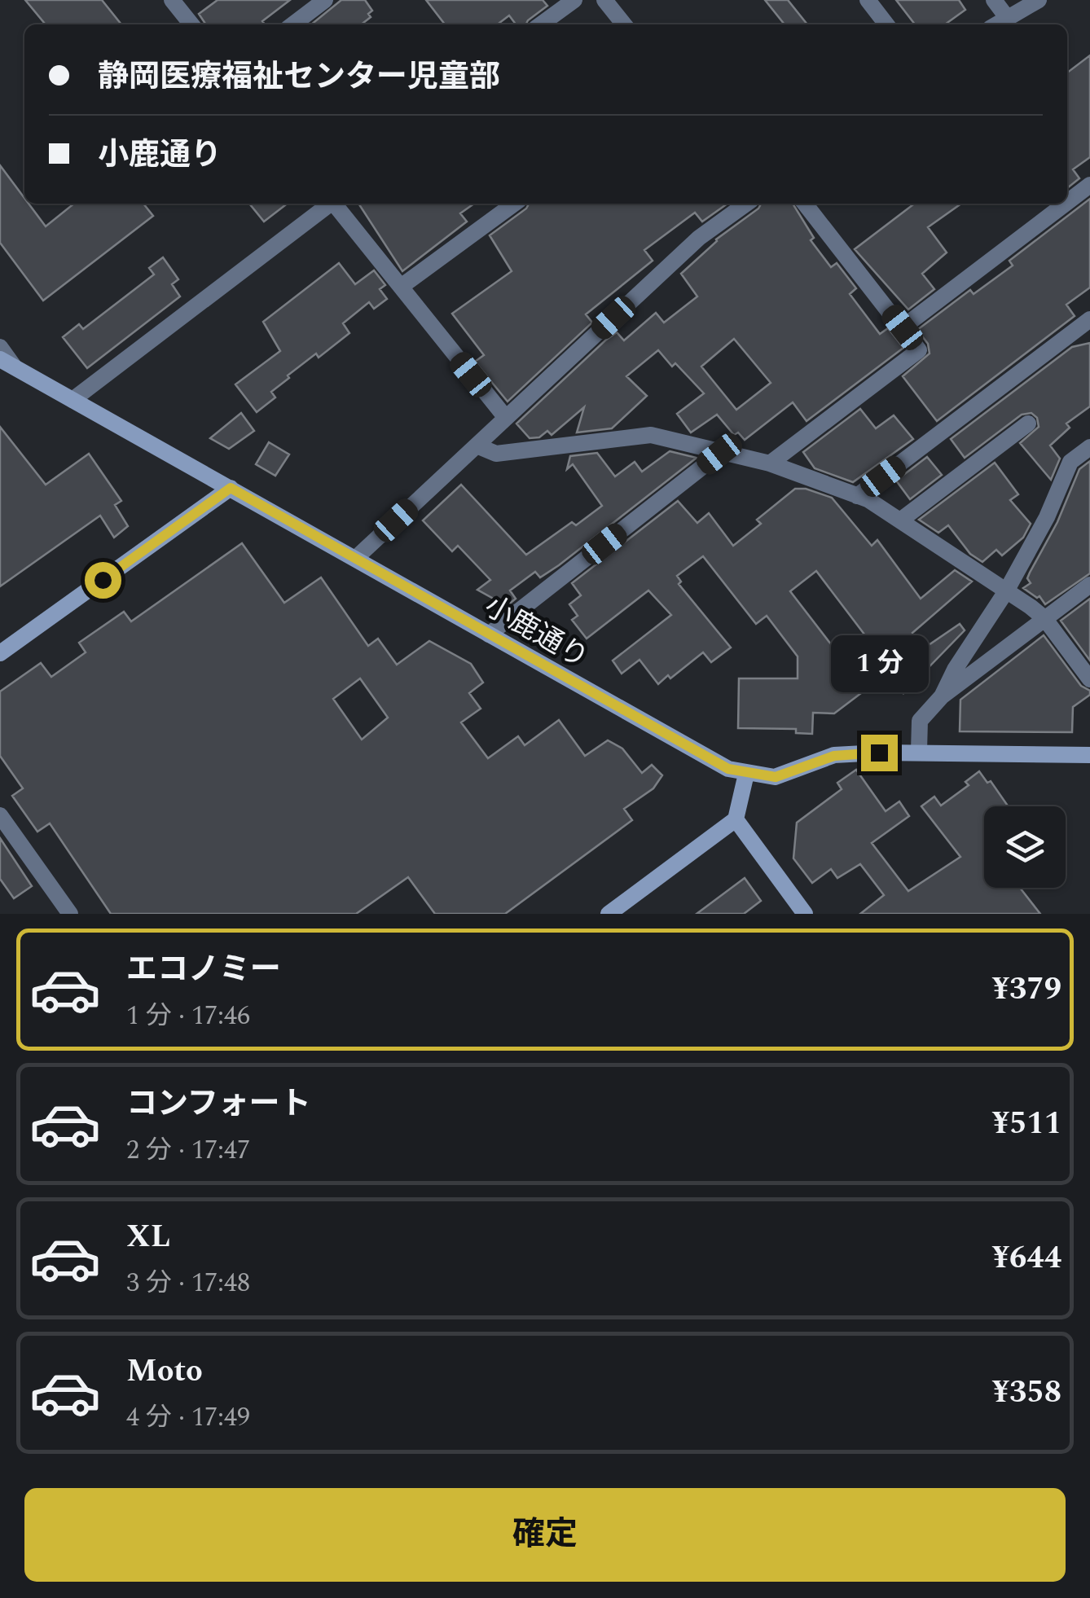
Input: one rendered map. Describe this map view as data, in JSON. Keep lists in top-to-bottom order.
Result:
{
  "streets": {
    "street": ["小鹿通り"]
  },
  "page": {
    "banner": ["静岡医療福祉センター児童部", "小鹿通り"],
    "bubble": "1 分",
    "list": [
      {
        "name": "エコノミー",
        "note": "1 分 · 17:46",
        "value": "¥379"
      },
      {
        "name": "コンフォート",
        "note": "2 分 · 17:47",
        "value": "¥511"
      },
      {
        "name": "XL",
        "note": "3 分 · 17:48",
        "value": "¥644"
      },
      {
        "name": "Moto",
        "note": "4 分 · 17:49",
        "value": "¥358"
      }
    ],
    "buttons": "確定"
  }
}
